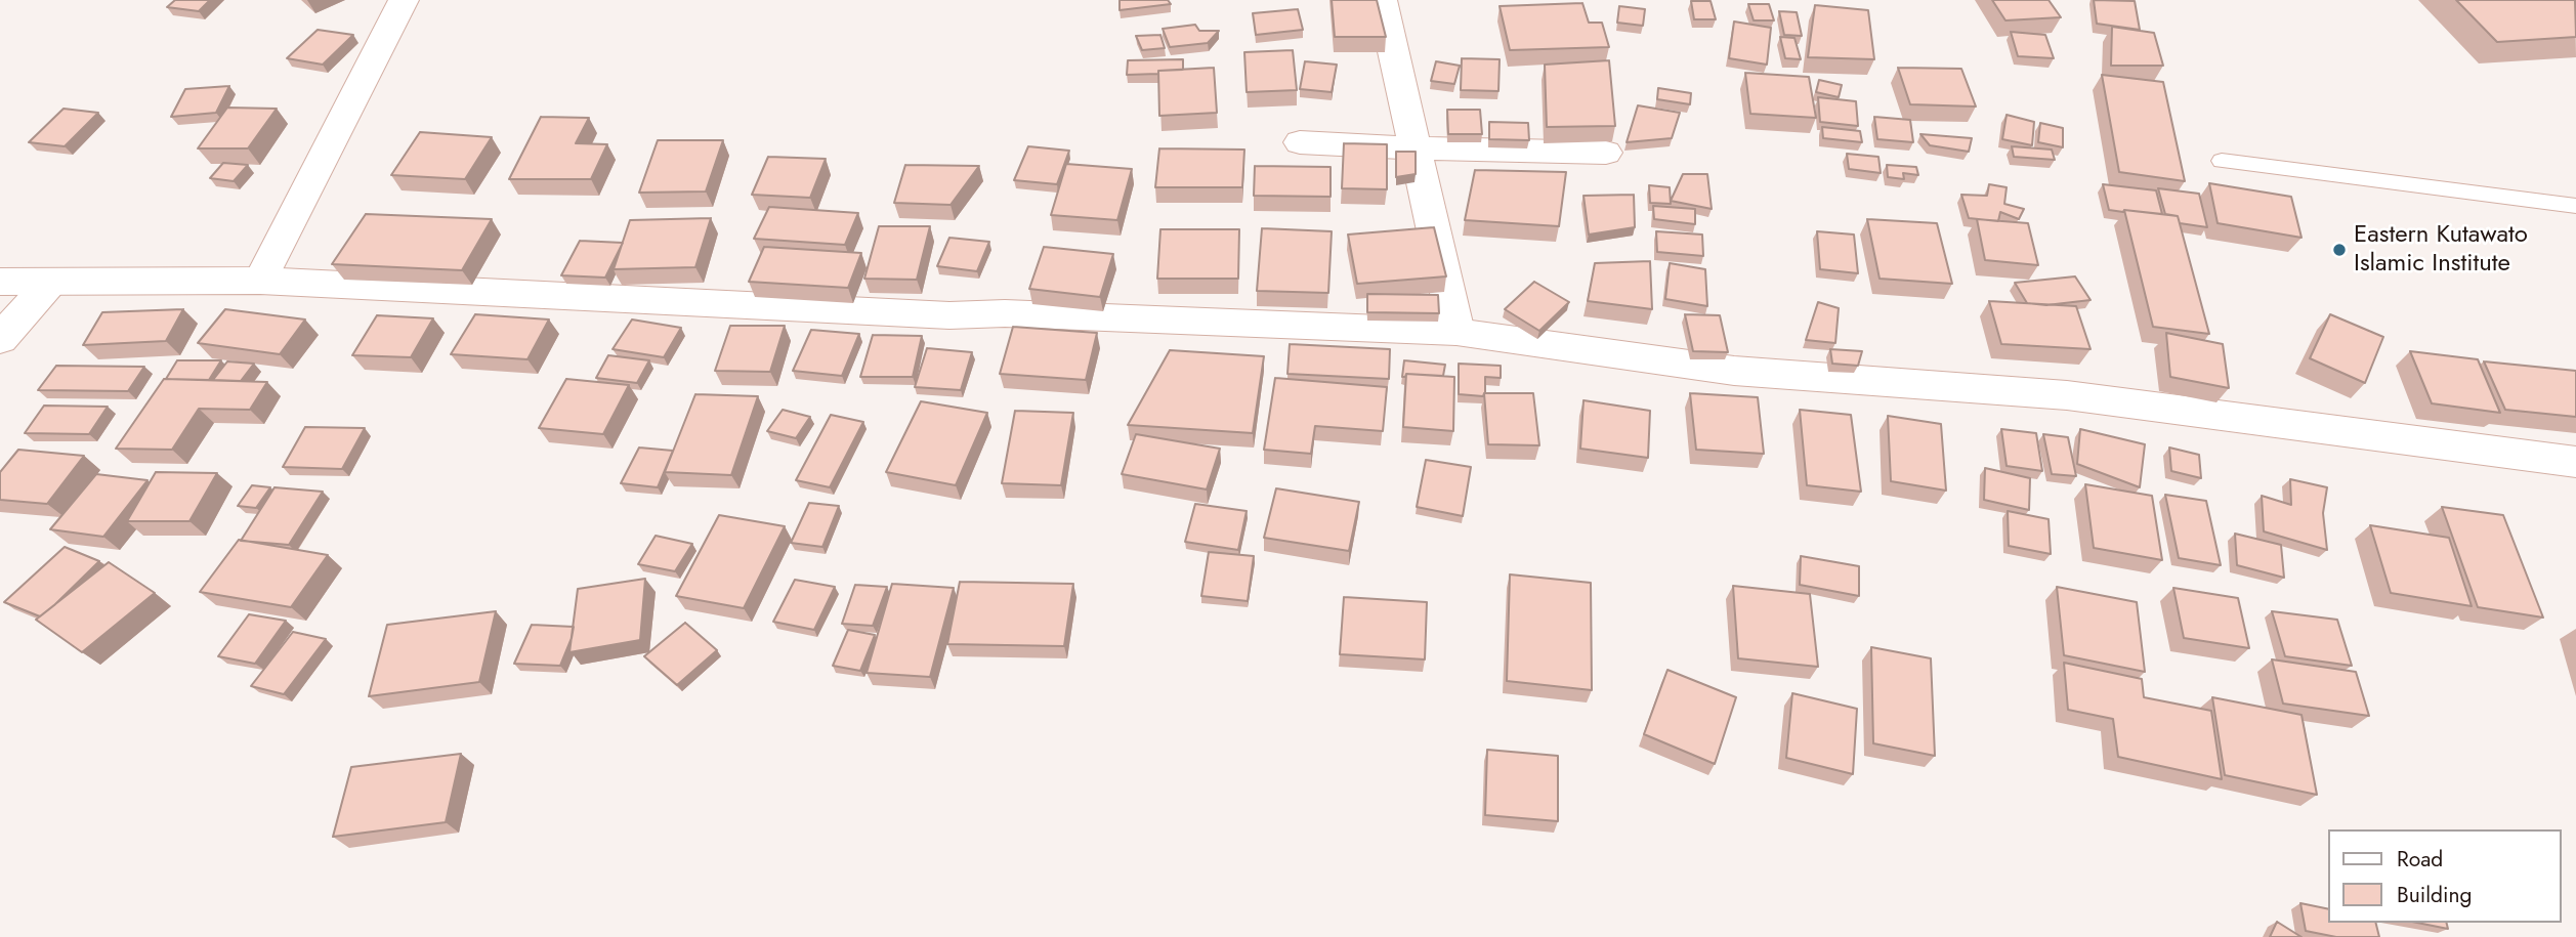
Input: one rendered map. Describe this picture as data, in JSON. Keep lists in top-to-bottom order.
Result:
{
  "places": ["Eastern Kutawato Islamic Institute"],
  "legend": ["Road", "Building"]
}
